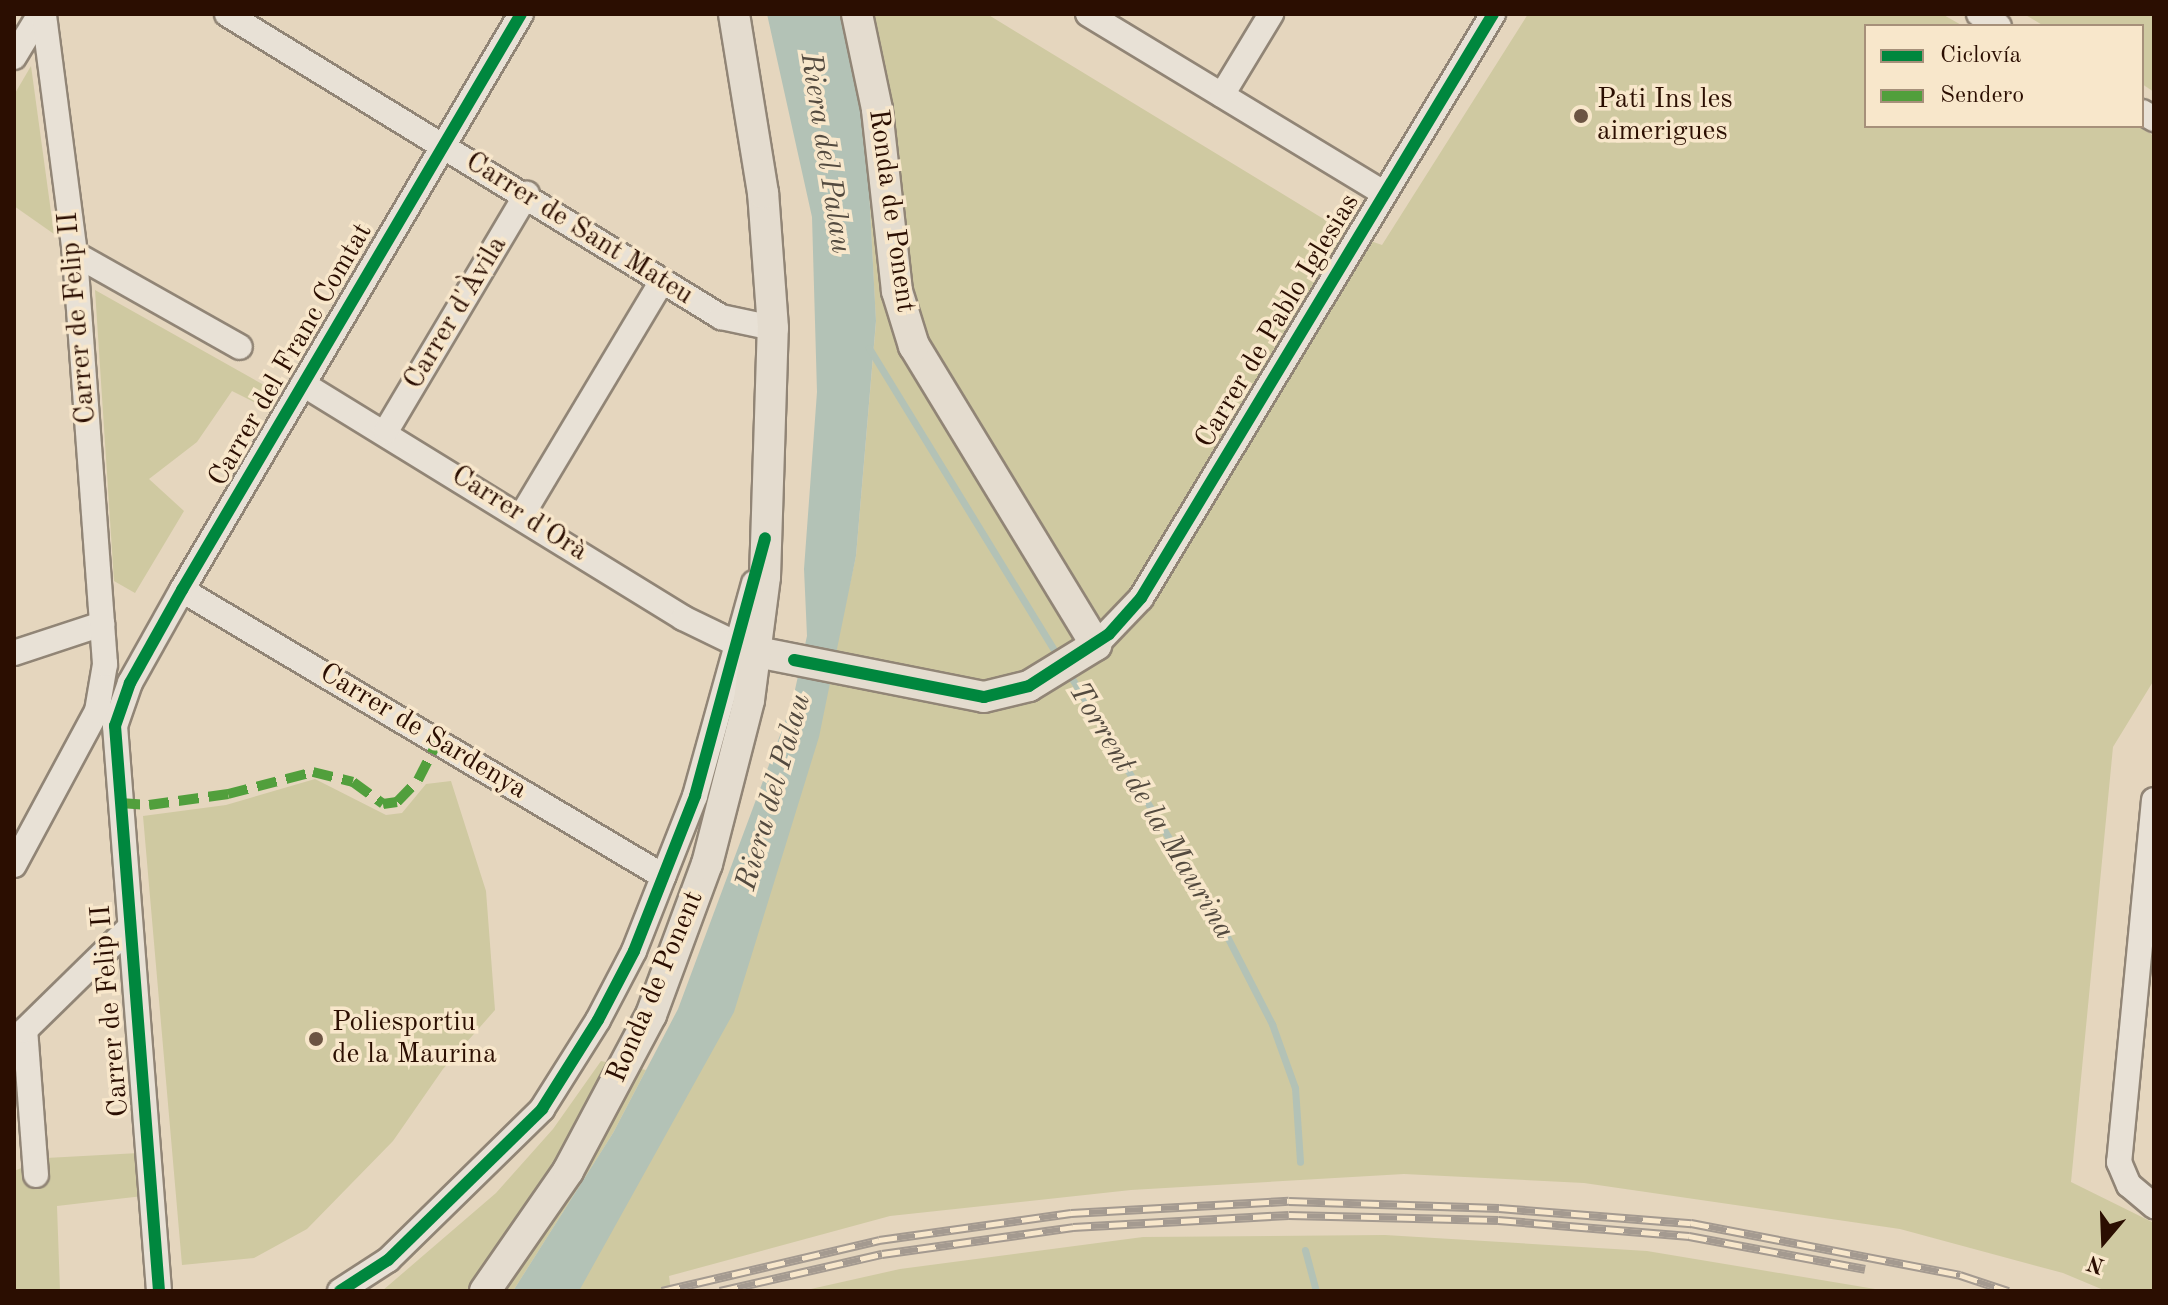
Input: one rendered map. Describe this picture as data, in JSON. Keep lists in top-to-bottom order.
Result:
{
  "streets": {
    "main road": ["Ronda de Ponent"],
    "street": [
      "Carrer de Sant Mateu",
      "Carrer d'Àvila",
      "Carrer de Felip II",
      "Carrer de Pablo Iglesias",
      "Carrer del Franc Comtat",
      "Carrer d'Orà",
      "Carrer de Sardenya"
    ]
  },
  "crossings": [
    ["Ronda de Ponent", "Carrer de Sant Mateu"],
    ["Ronda de Ponent", "Carrer de Pablo Iglesias"],
    ["Ronda de Ponent", "Carrer d'Orà"],
    ["Carrer de Sant Mateu", "Carrer d'Àvila"],
    ["Carrer de Sant Mateu", "Carrer del Franc Comtat"],
    ["Carrer d'Àvila", "Carrer d'Orà"],
    ["Carrer de Felip II", "Carrer del Franc Comtat"],
    ["Carrer del Franc Comtat", "Carrer d'Orà"],
    ["Carrer del Franc Comtat", "Carrer de Sardenya"]
  ],
  "water": ["Riera del Palau", "Torrent de la Maurina"],
  "places": ["Pati Ins les aimerigues", "Poliesportiu de la Maurina"],
  "legend": ["Ciclovía", "Sendero"],
  "north": "bottom"
}
